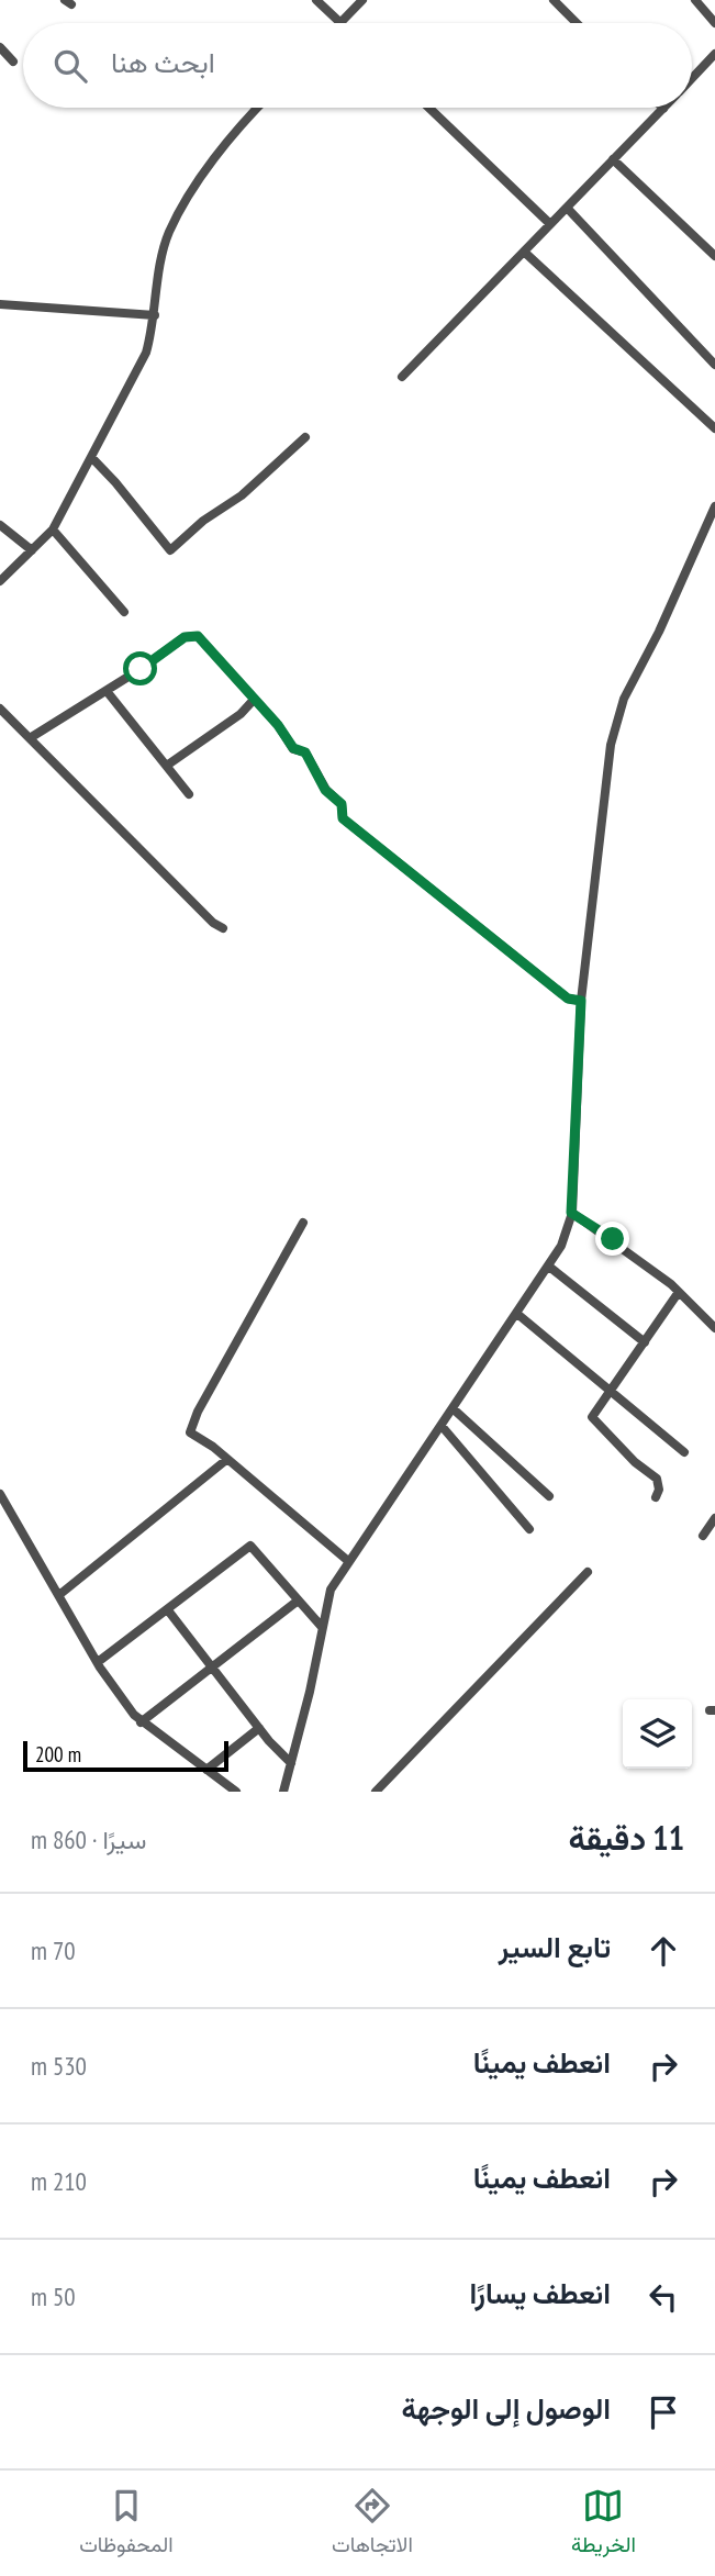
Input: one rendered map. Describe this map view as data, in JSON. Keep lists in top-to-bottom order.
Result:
{
  "scale_bar": "200 m",
  "page": {
    "search": "ابحث هنا",
    "scale": "200 m",
    "heading": ["11 دقيقة", "سيرًا · 860 m"],
    "list": [
      ["تابع السير", "70 m"],
      ["انعطف يمينًا", "530 m"],
      ["انعطف يمينًا", "210 m"],
      ["انعطف يسارًا", "50 m"],
      "الوصول إلى الوجهة"
    ],
    "nav": ["الخريطة", "الاتجاهات", "المحفوظات"]
  }
}
